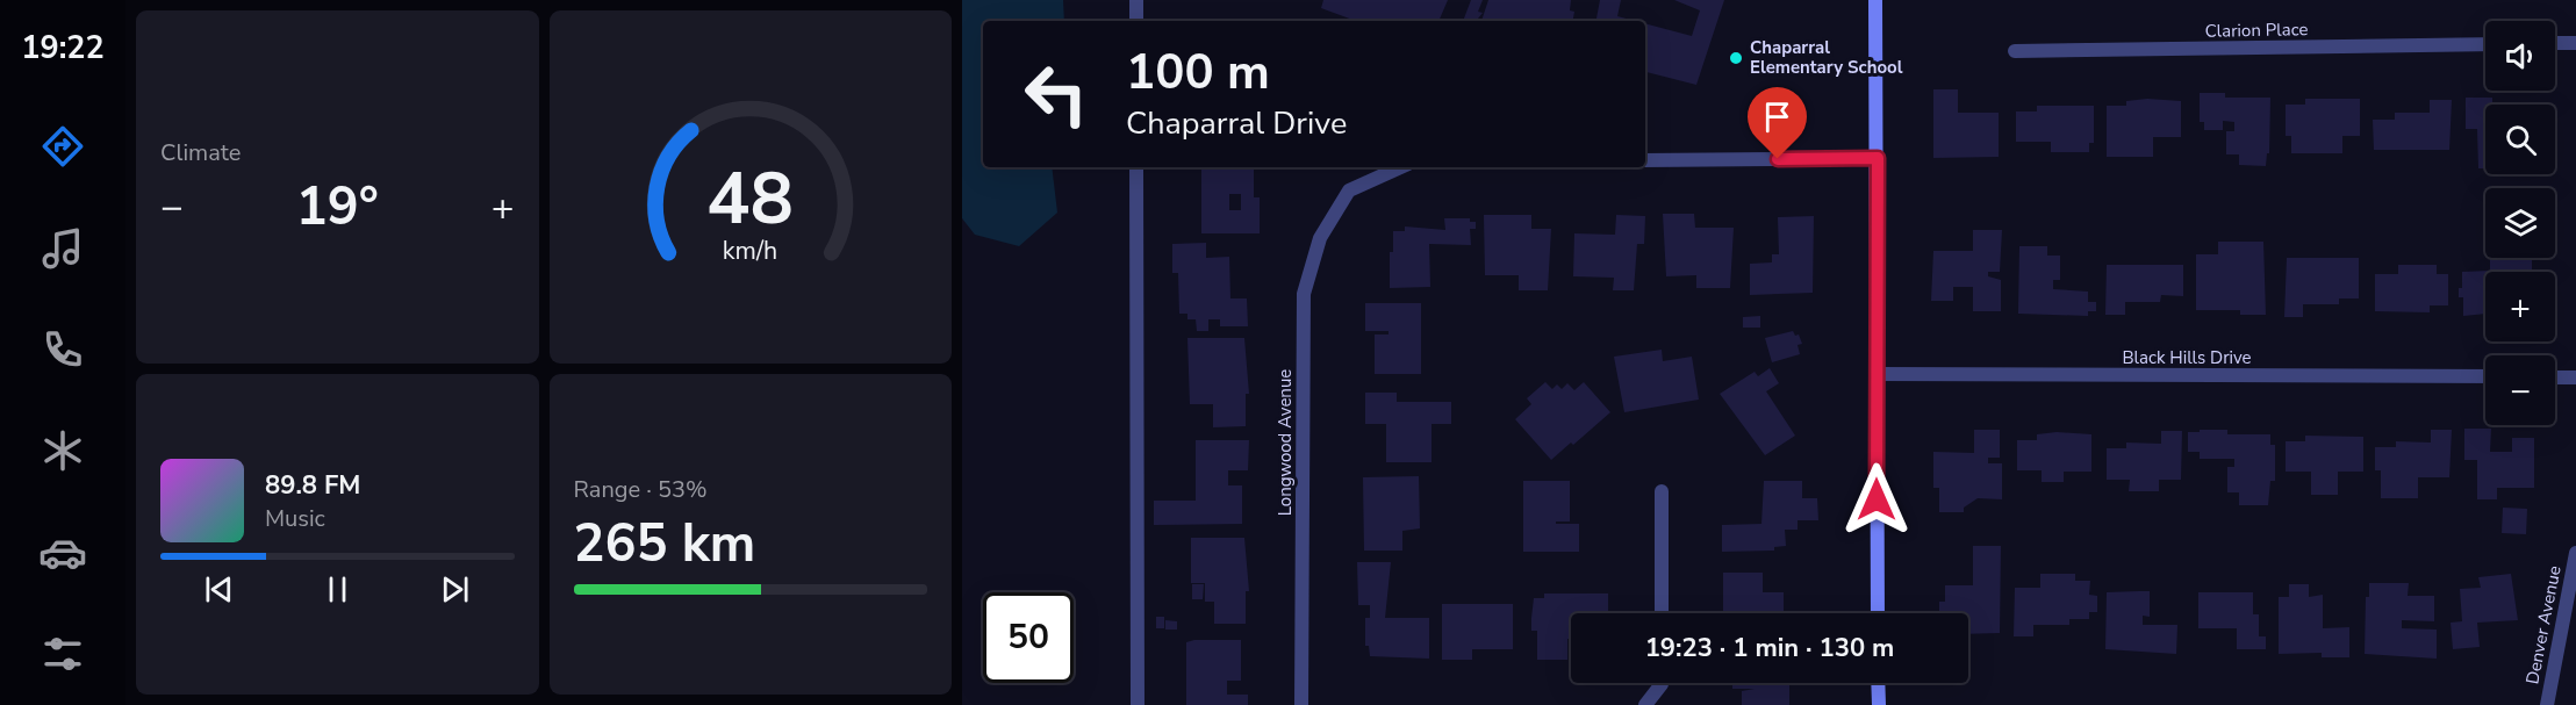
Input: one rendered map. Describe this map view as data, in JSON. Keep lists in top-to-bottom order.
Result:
{
  "streets": {
    "street": [
      "Clarion Place",
      "Black Hills Drive",
      "Longwood Avenue",
      "Denver Avenue"
    ]
  },
  "places": ["Chaparral Elementary School"],
  "page": {
    "tabs": "19:22",
    "tile": [
      "Climate",
      ["Range · 53%", "265 km"]
    ],
    "map_buttons": ["+", "−"],
    "turn": ["100 m", "Chaparral Drive"],
    "heat": ["−", "19°", "+"],
    "song": ["89.8 FM", "Music"],
    "limit": "50",
    "trip": "19:23 · 1 min · 130 m",
    "gauge": ["48", "km/h"]
  }
}
